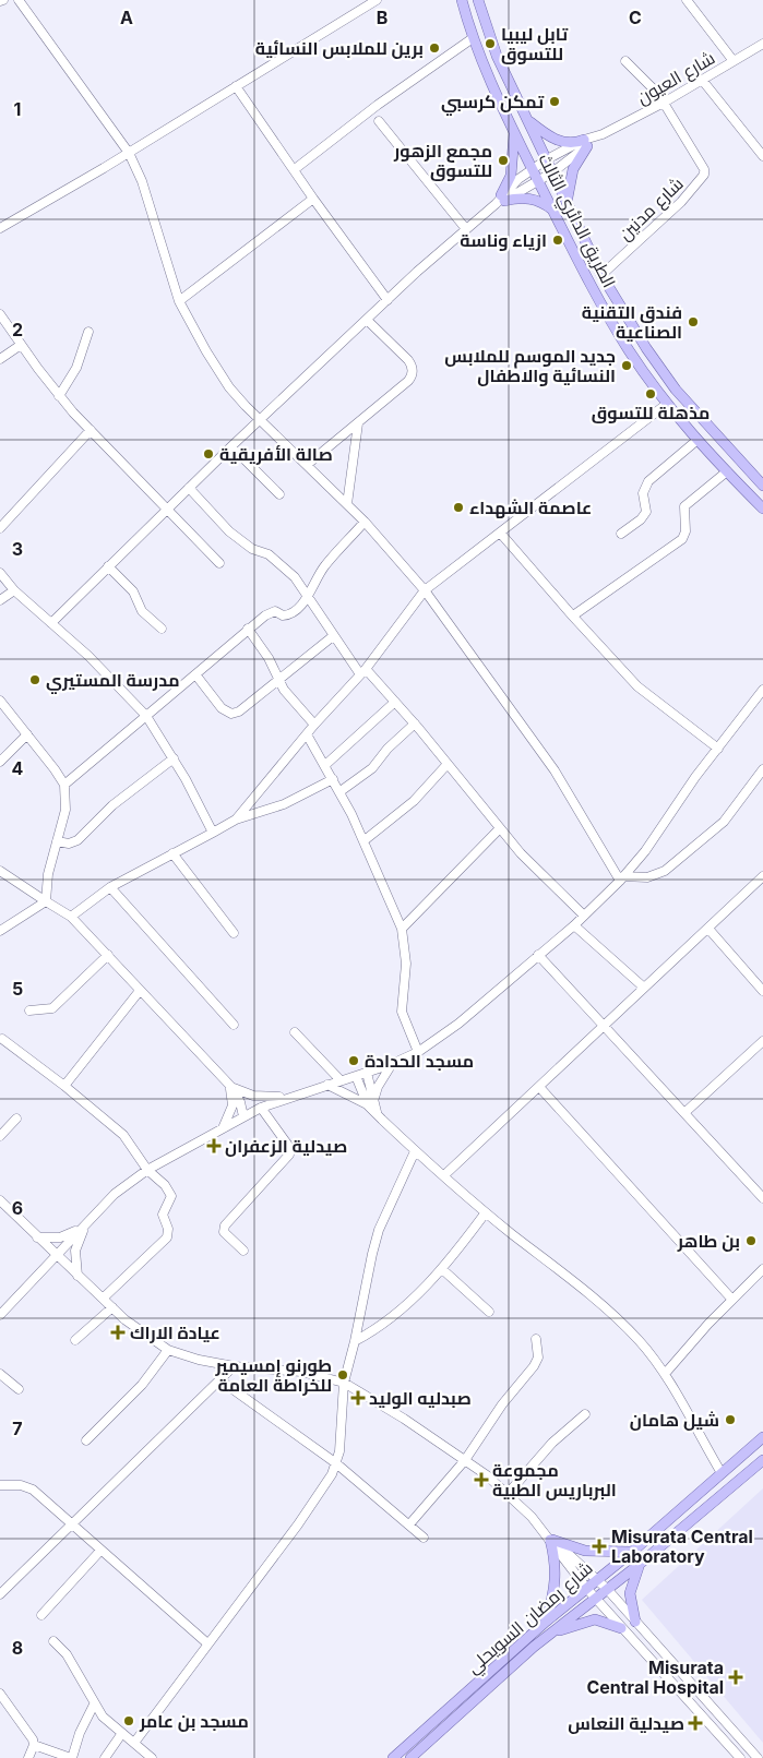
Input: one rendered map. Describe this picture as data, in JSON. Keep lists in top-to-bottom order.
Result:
{
  "streets": {
    "main road": ["الطريق الدائري الثالث", "شارع رمضان السويحلي"],
    "street": ["شارع العيون", "شارع مدنين"]
  },
  "crossings": [
    ["شارع العيون", "شارع مدنين"],
    ["شارع مدنين", "الطريق الدائري الثالث"]
  ],
  "places": {
    "other": [
      "تابل ليبيا للتسوق",
      "برين للملابس النسائية",
      "تمكن كرسبي",
      "مجمع الزهور للتسوق",
      "ازياء وناسة",
      "فندق التقنية الصناعية",
      "جديد الموسم للملابس النسائية والاطفال",
      "مذهلة للتسوق",
      "صالة الأفريقية",
      "عاصمة الشهداء",
      "مدرسة المستيري",
      "مسجد الحدادة",
      "بن طاهر",
      "طورنو إمسيمير للخراطة العامة",
      "شيل هامان",
      "مسجد بن عامر"
    ],
    "health": [
      "صيدلية الزعفران",
      "عيادة الاراك",
      "صبدليه الوليد",
      "مجموعة البرباريس الطبية",
      "Misurata Central Laboratory",
      "Misurata Central Hospital",
      "صيدلية النعاس"
    ]
  },
  "grid": {
    "columns": ["A", "B", "C"],
    "rows": [
      "1",
      "2",
      "3",
      "4",
      "5",
      "6",
      "7",
      "8"
    ]
  }
}
